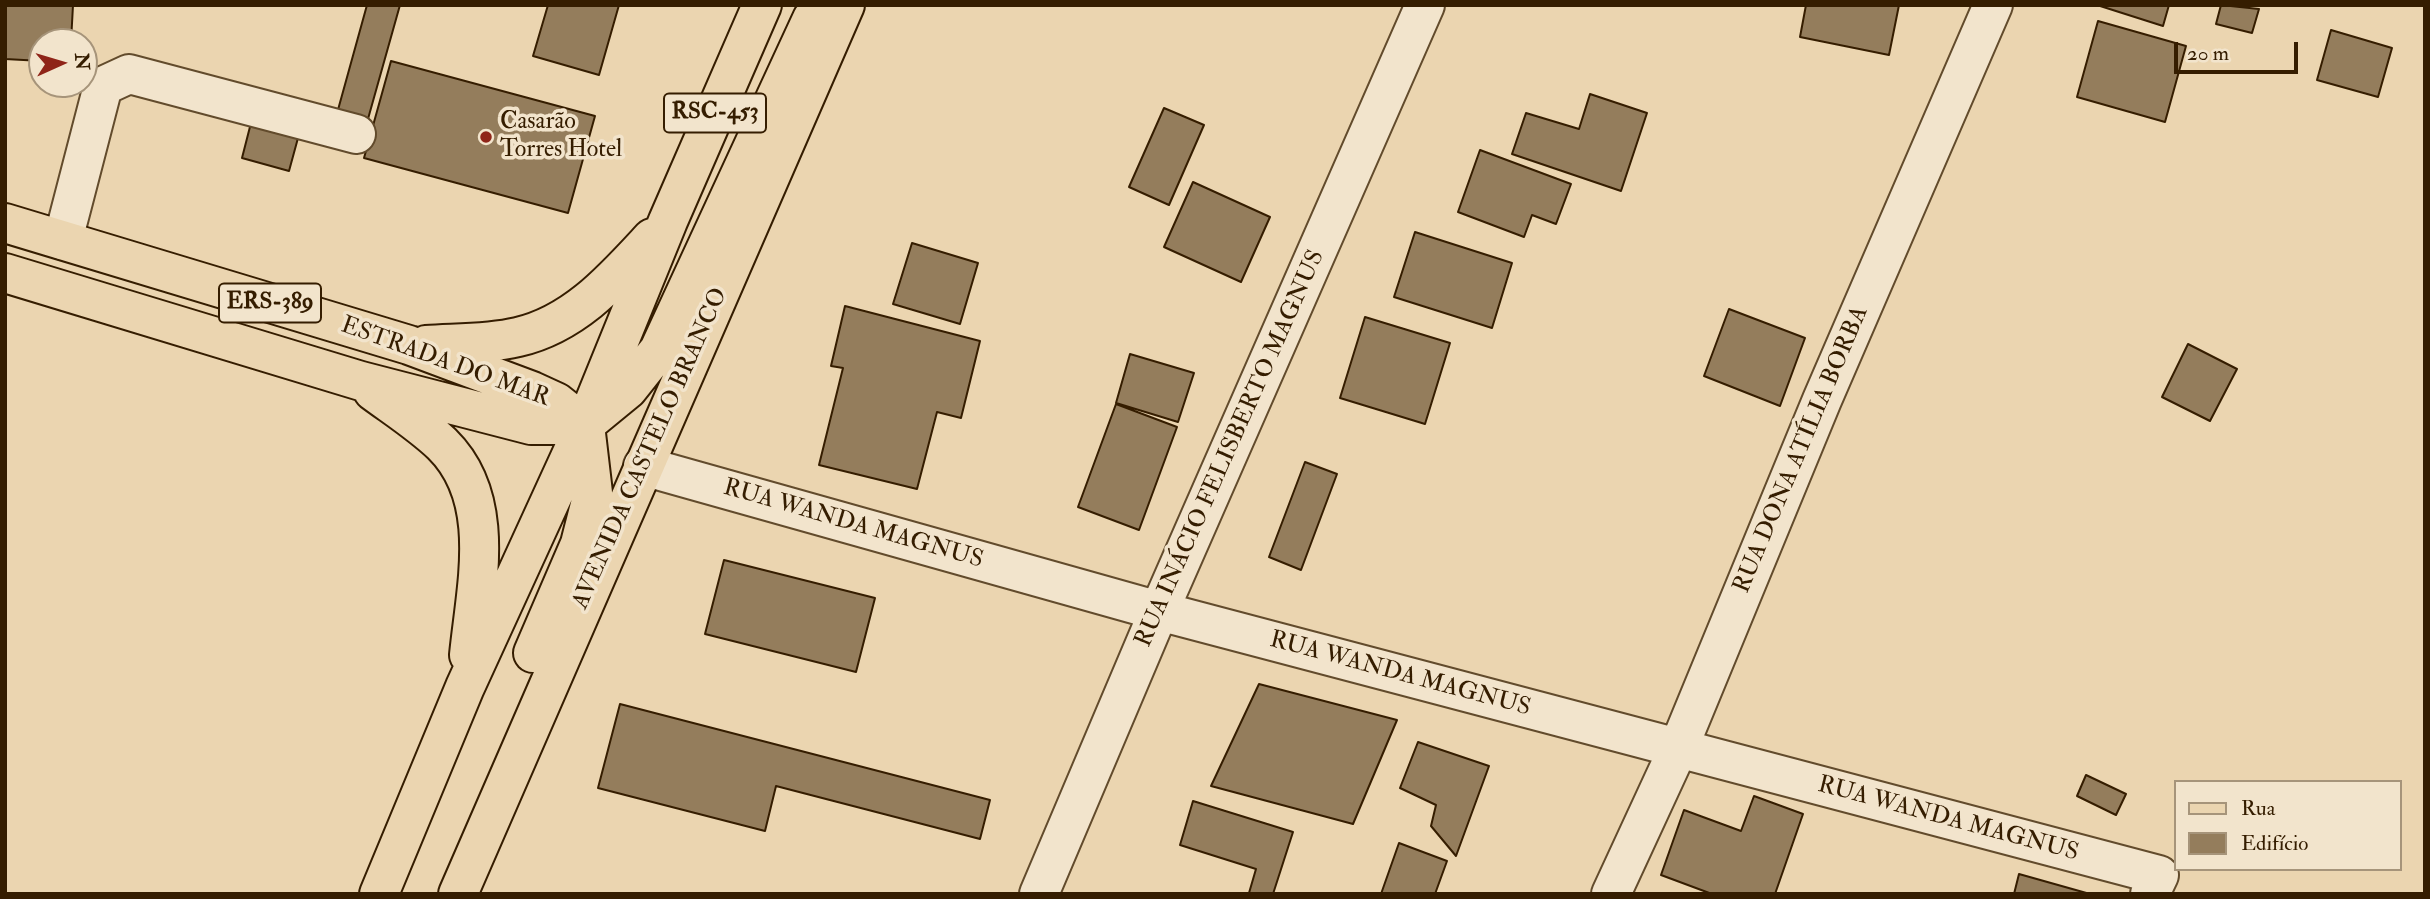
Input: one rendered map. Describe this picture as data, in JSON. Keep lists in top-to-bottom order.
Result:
{
  "streets": {
    "main road": [
      "RSC-453",
      "ERS-389",
      "ESTRADA DO MAR",
      "AVENIDA CASTELO BRANCO"
    ],
    "street": ["RUA INÁCIO FELISBERTO MAGNUS", "RUA DONA ATÍLIA BORBA", "RUA WANDA MAGNUS"]
  },
  "crossings": [
    ["AVENIDA CASTELO BRANCO", "RUA WANDA MAGNUS"],
    ["RUA INÁCIO FELISBERTO MAGNUS", "RUA WANDA MAGNUS"],
    ["RUA DONA ATÍLIA BORBA", "RUA WANDA MAGNUS"]
  ],
  "places": ["Casarão Torres Hotel"],
  "legend": ["Rua", "Edifício"],
  "scale_bar": "20 m",
  "north": "right"
}
